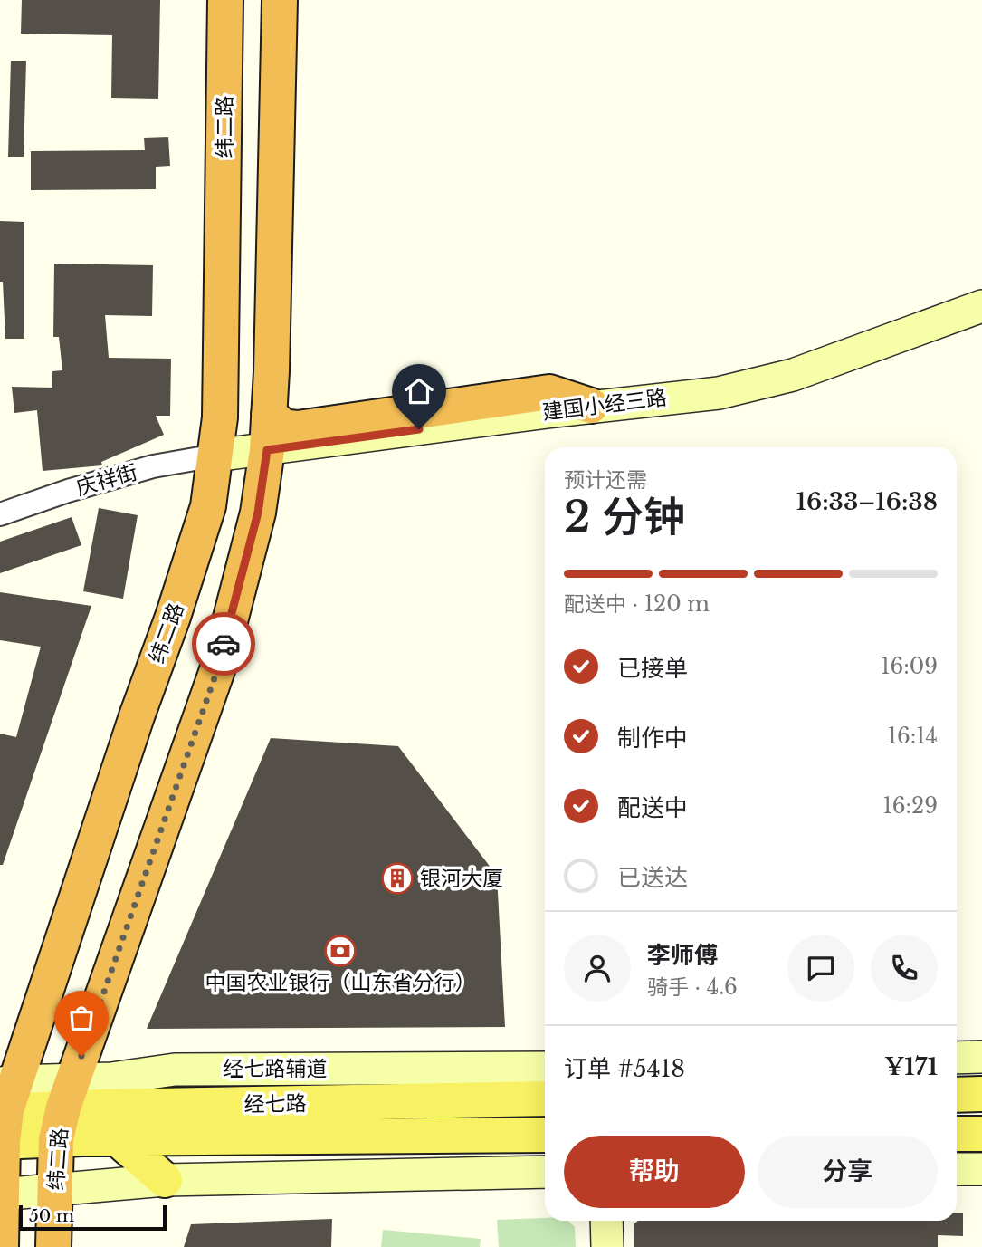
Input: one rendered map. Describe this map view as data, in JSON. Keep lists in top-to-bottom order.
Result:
{
  "streets": {
    "highway": ["纬二路"],
    "main road": ["建国小经三路", "经七路"],
    "street": ["庆祥街"]
  },
  "crossings": [
    ["纬二路", "建国小经三路"],
    ["纬二路", "庆祥街"],
    ["纬二路", "经七路"],
    ["建国小经三路", "庆祥街"]
  ],
  "places": {
    "building": ["银河大厦"],
    "bank": ["中国农业银行（山东省分行）"]
  },
  "scale_bar": "50 m",
  "page": {
    "heading": ["2 分钟", "预计还需", "16:33–16:38"],
    "panel": [
      "李师傅",
      "骑手 · 4.6",
      "订单 #5418",
      "¥171"
    ],
    "bar": "配送中 · 120 m",
    "list": [
      ["已接单", "16:09"],
      ["制作中", "16:14"],
      ["配送中", "16:29"],
      "已送达"
    ],
    "buttons": ["帮助", "分享"],
    "scale": "50 m"
  }
}
